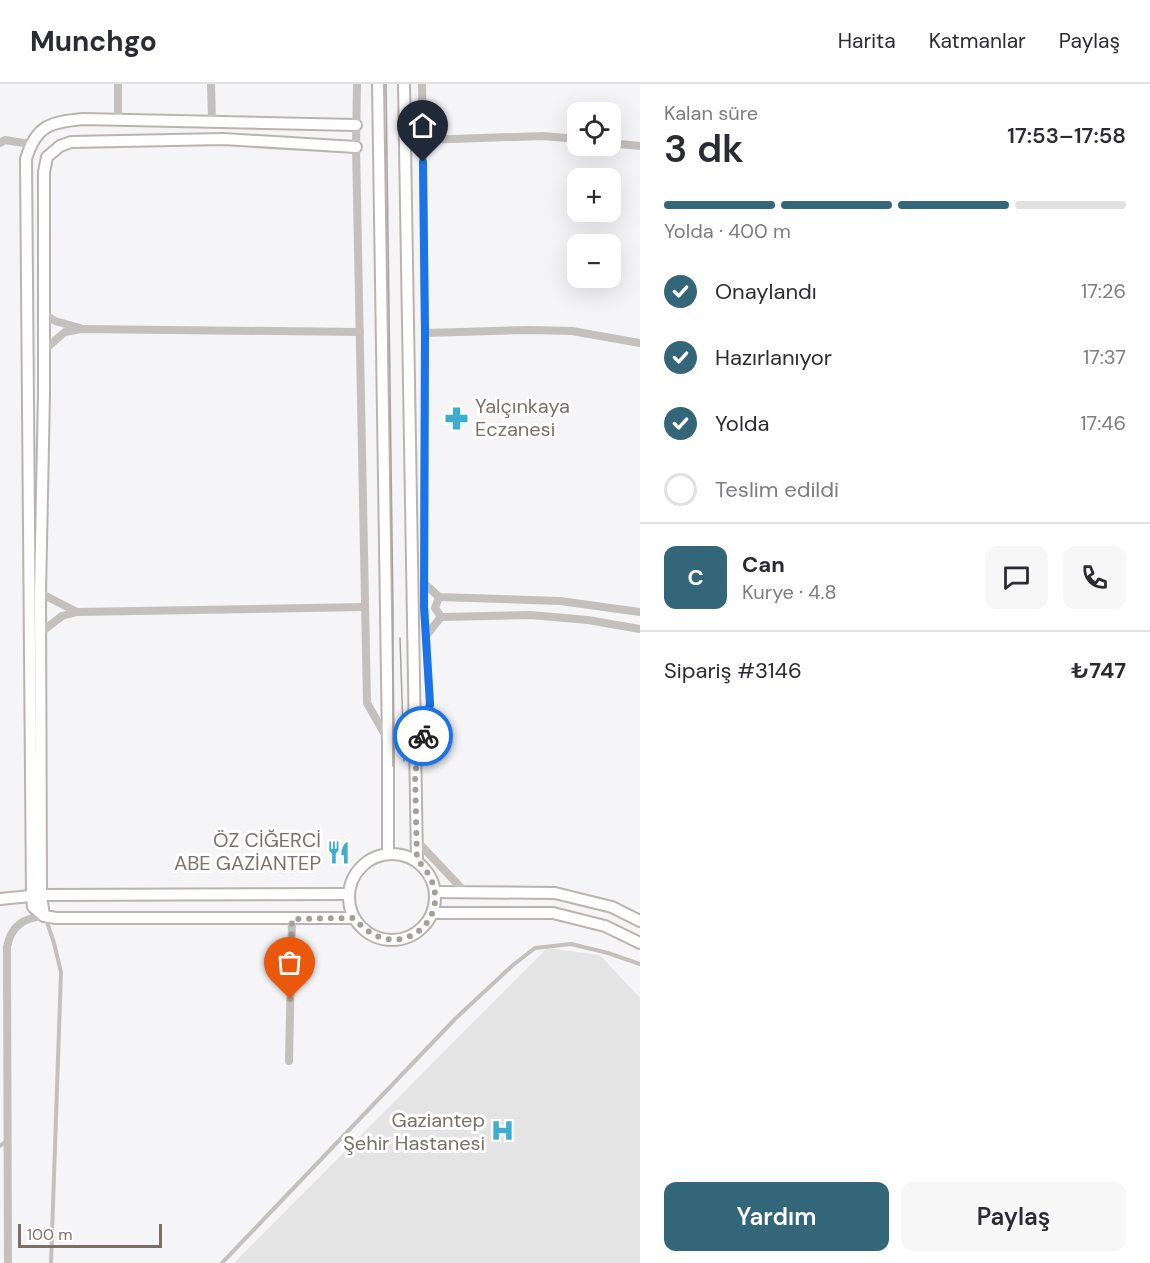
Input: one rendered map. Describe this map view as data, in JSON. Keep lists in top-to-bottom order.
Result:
{
  "places": {
    "pharmacy": ["Yalçınkaya Eczanesi"],
    "restaurant": ["ÖZ CİĞERCİ ABE GAZİANTEP"],
    "hospital": ["Gaziantep Şehir Hastanesi"]
  },
  "scale_bar": "100 m",
  "page": {
    "header": "Munchgo",
    "nav": ["Harita", "Katmanlar", "Paylaş"],
    "heading": ["3 dk", "Kalan süre", "17:53–17:58"],
    "panel": [
      "Can",
      "Kurye · 4.8",
      "Sipariş #3146",
      "₺747"
    ],
    "map_buttons": ["+", "−"],
    "bar": "Yolda · 400 m",
    "list": [
      ["Onaylandı", "17:26"],
      ["Hazırlanıyor", "17:37"],
      ["Yolda", "17:46"],
      "Teslim edildi"
    ],
    "round": "C",
    "buttons": ["Yardım", "Paylaş"],
    "scale": "100 m"
  }
}
